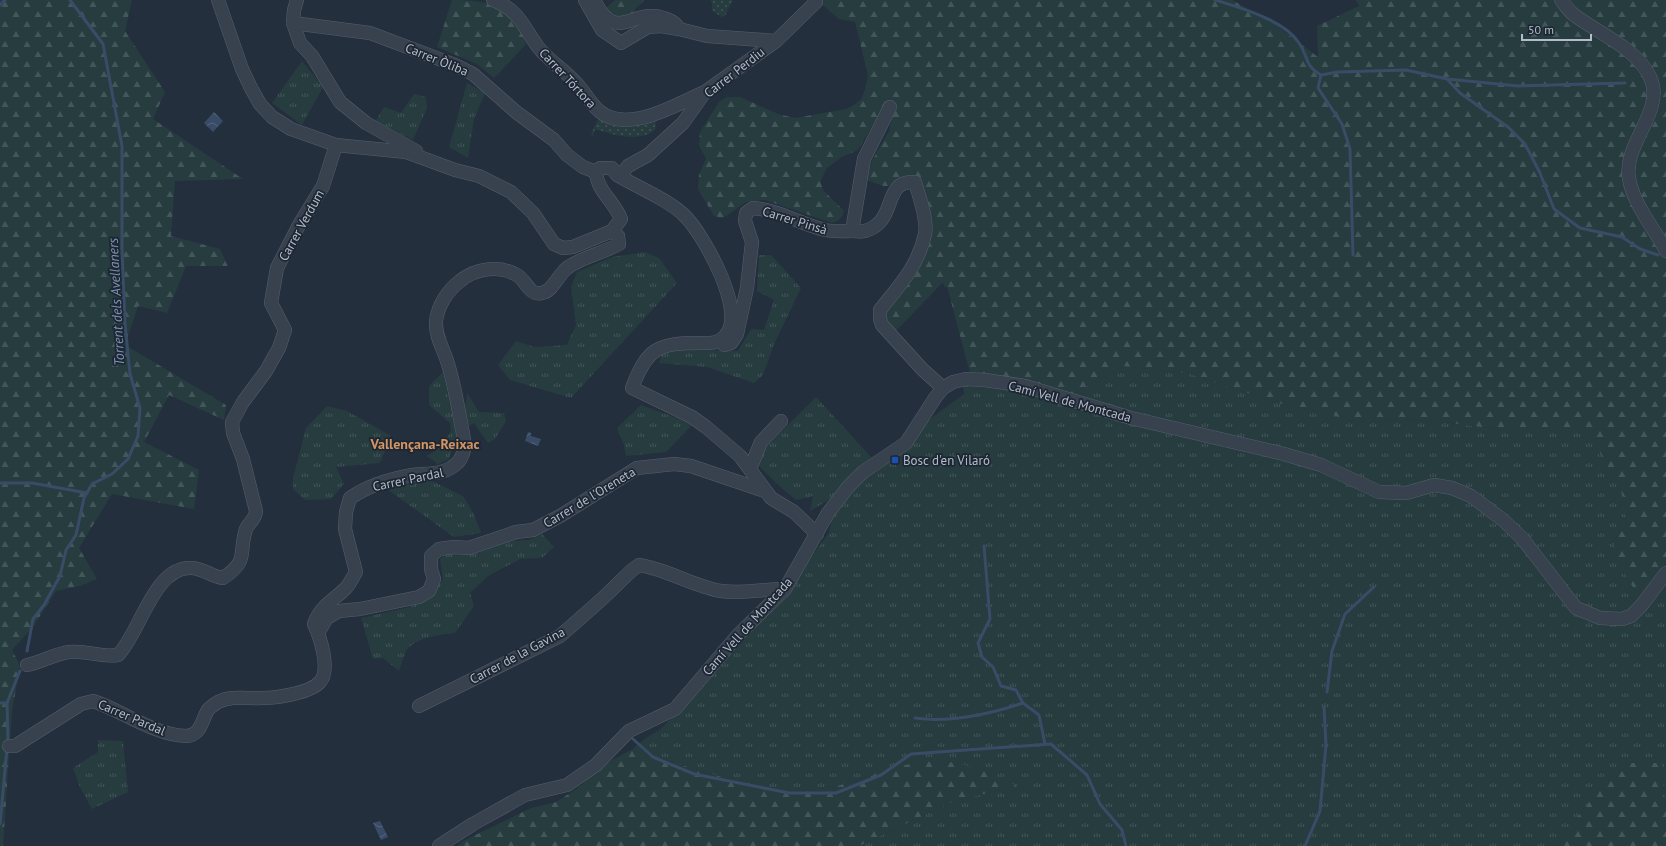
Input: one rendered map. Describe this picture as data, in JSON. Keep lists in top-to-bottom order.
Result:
{
  "streets": {
    "street": [
      "Carrer Òliba",
      "Carrer Perdiu",
      "Carrer Tórtora",
      "Carrer Pinsà",
      "Carrer Verdum",
      "Camí Vell de Montcada",
      "Carrer Pardal",
      "Carrer de l'Oreneta",
      "Carrer de la Gavina"
    ]
  },
  "crossings": [
    ["Carrer Perdiu", "Carrer Tórtora"],
    ["Carrer Pinsà", "Camí Vell de Montcada"],
    ["Camí Vell de Montcada", "Carrer de la Gavina"],
    ["Carrer Pardal", "Carrer de l'Oreneta"]
  ],
  "districts": ["Vallençana-Reixac"],
  "water": ["Torrent dels Avellaners"],
  "places": {
    "transit": ["Bosc d'en Vilaró"]
  },
  "scale_bar": "50 m"
}
